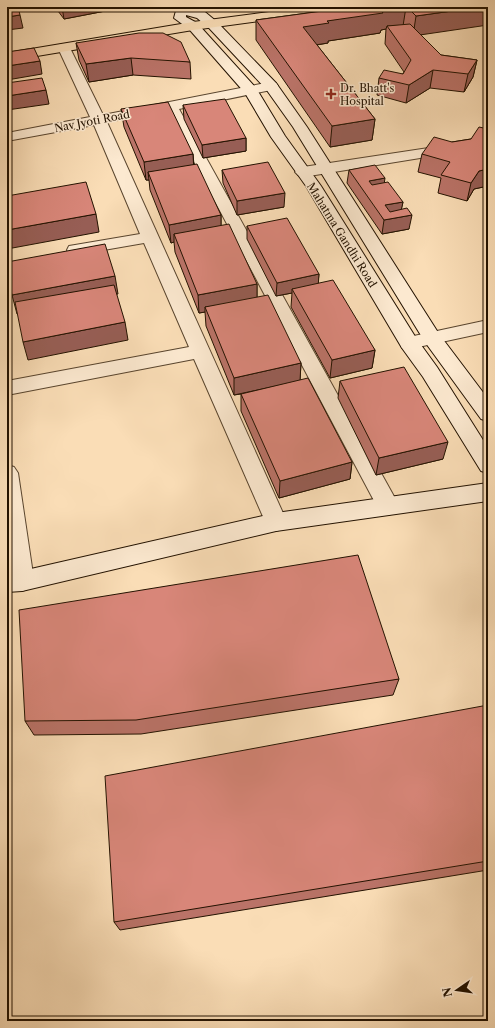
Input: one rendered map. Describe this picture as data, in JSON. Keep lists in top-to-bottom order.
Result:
{
  "streets": {
    "street": ["Nav Jyoti Road", "Mahatma Gandhi Road"]
  },
  "crossings": [
    ["Nav Jyoti Road", "Mahatma Gandhi Road"]
  ],
  "places": {
    "health": ["Dr. Bhatt's Hospital"]
  },
  "north": "left"
}
